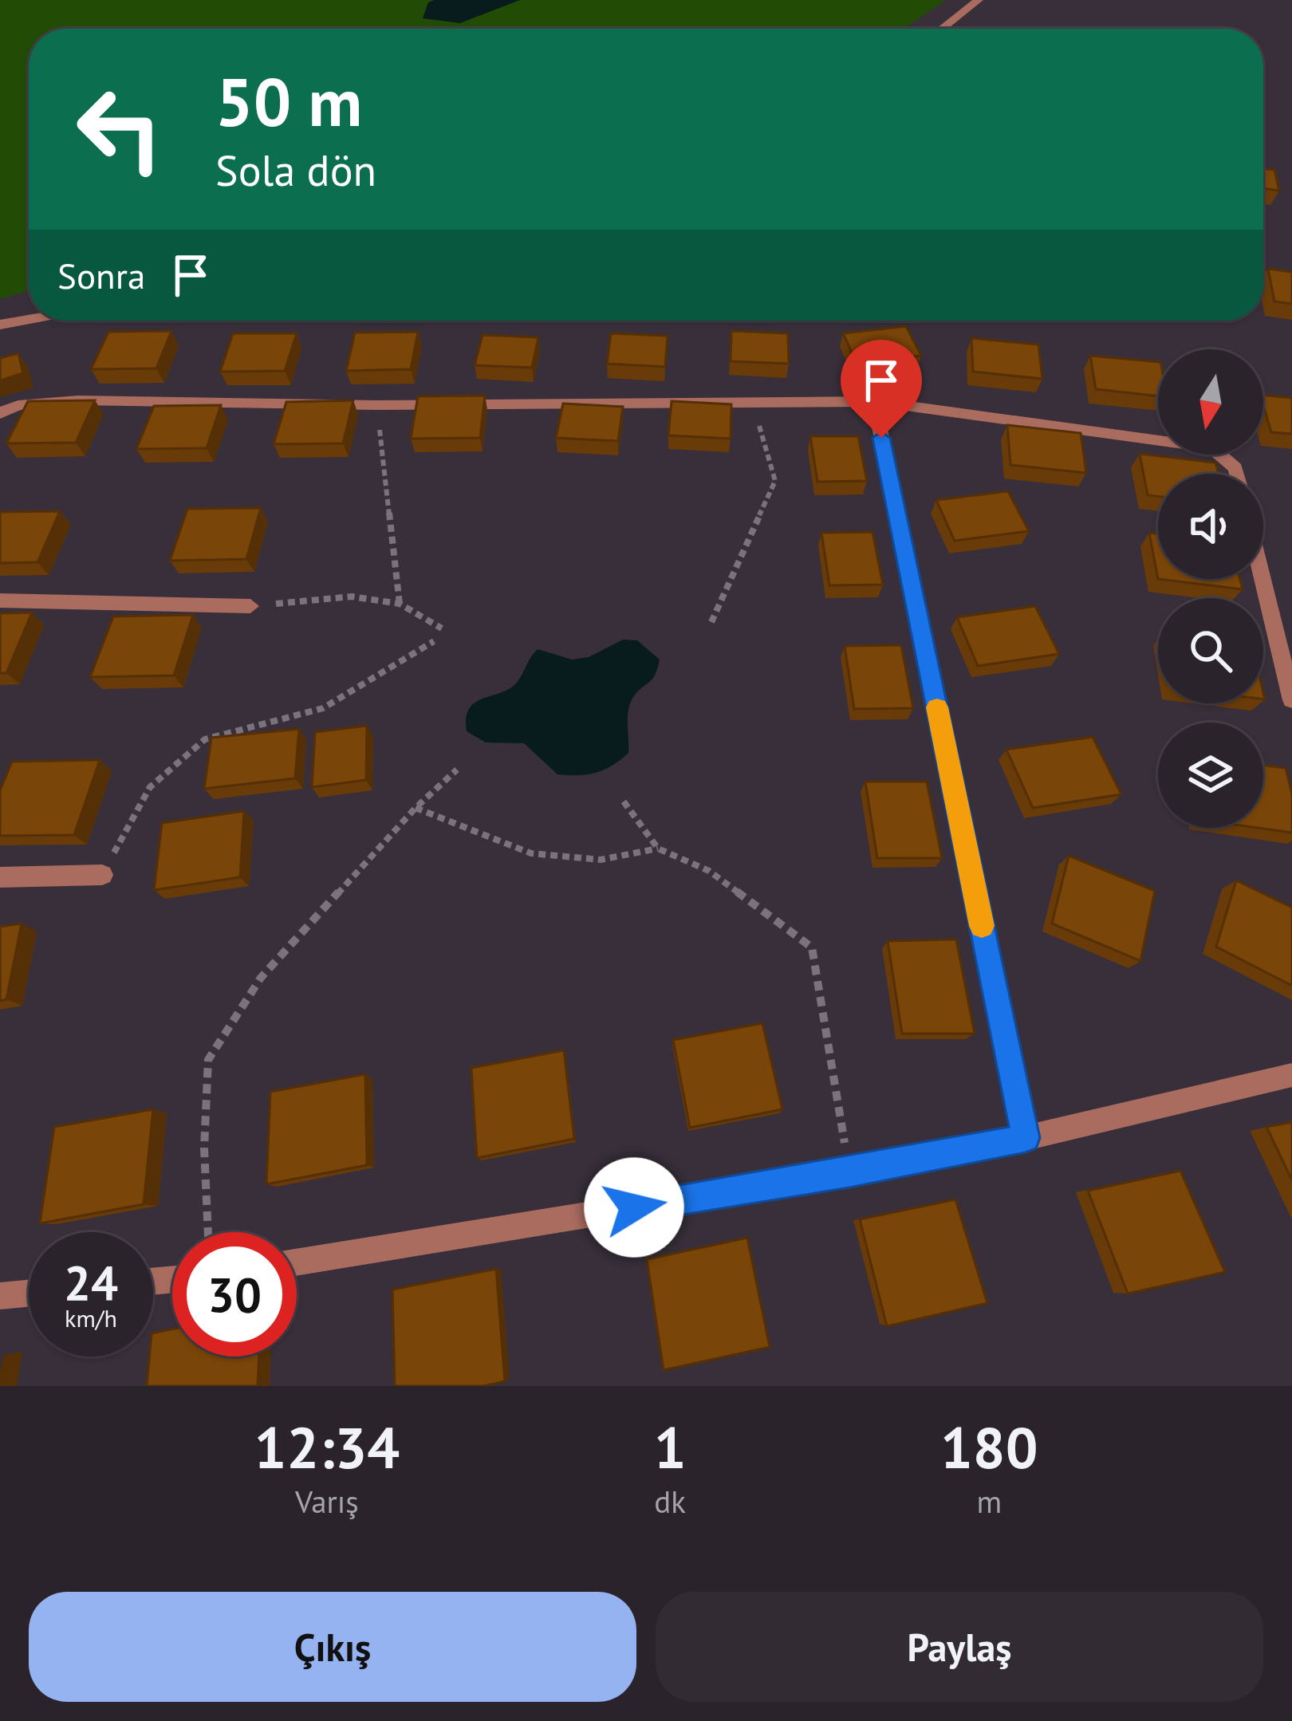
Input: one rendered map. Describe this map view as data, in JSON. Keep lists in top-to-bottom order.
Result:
{
  "north": "bottom",
  "page": {
    "turn": ["50 m", "Sola dön"],
    "then": "Sonra",
    "speed": "24 km/h",
    "limit": "30",
    "eta": [
      "12:34",
      "Varış",
      "1",
      "dk",
      "180",
      "m"
    ],
    "buttons": ["Çıkış", "Paylaş"]
  }
}
